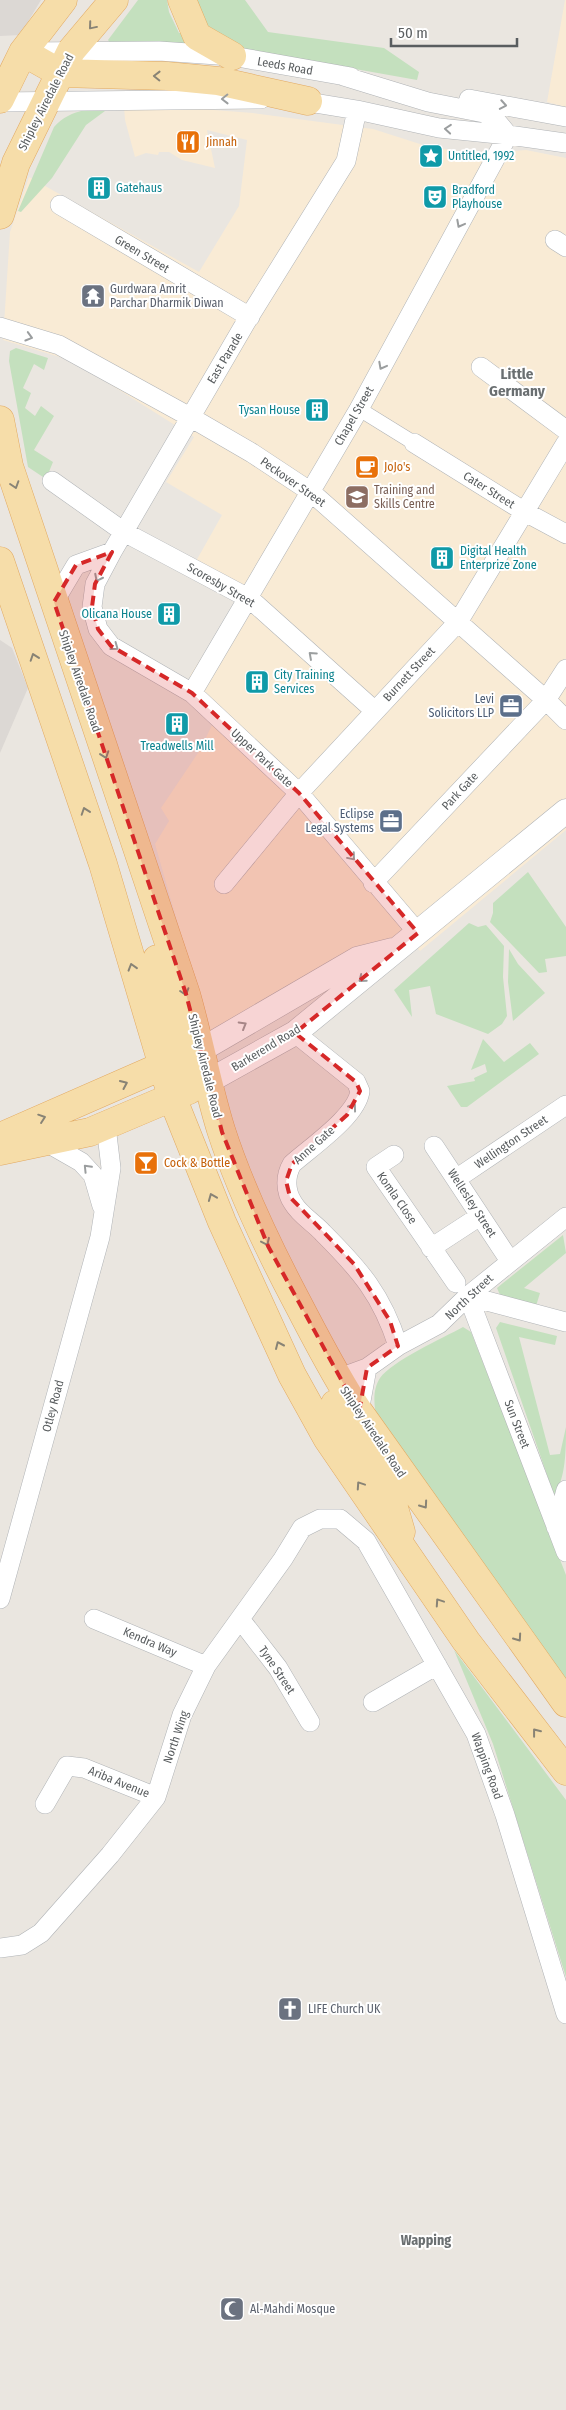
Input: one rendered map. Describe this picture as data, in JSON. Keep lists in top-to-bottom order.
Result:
{
  "streets": {
    "main road": ["Shipley Airedale Road", "Barkerend Road"],
    "street": [
      "Leeds Road",
      "Green Street",
      "East Parade",
      "Chapel Street",
      "Peckover Street",
      "Cater Street",
      "Scoresby Street",
      "Burnett Street",
      "Upper Park Gate",
      "Park Gate",
      "Wellington Street",
      "Anne Gate",
      "Komla Close",
      "Wellesley Street",
      "North Street",
      "Otley Road",
      "Sun Street",
      "Kendra Way",
      "Tyne Street",
      "North Wing",
      "Wapping Road",
      "Ariba Avenue"
    ]
  },
  "crossings": [
    ["Leeds Road", "Shipley Airedale Road"],
    ["Shipley Airedale Road", "Barkerend Road"],
    ["Shipley Airedale Road", "North Street"],
    ["Green Street", "East Parade"],
    ["East Parade", "Peckover Street"],
    ["East Parade", "Scoresby Street"],
    ["East Parade", "Upper Park Gate"],
    ["Chapel Street", "Peckover Street"],
    ["Chapel Street", "Scoresby Street"],
    ["Chapel Street", "Upper Park Gate"],
    ["Peckover Street", "Burnett Street"],
    ["Peckover Street", "Park Gate"],
    ["Cater Street", "Burnett Street"],
    ["Scoresby Street", "Burnett Street"],
    ["Burnett Street", "Upper Park Gate"],
    ["Upper Park Gate", "Park Gate"],
    ["Upper Park Gate", "Barkerend Road"],
    ["Barkerend Road", "Anne Gate"],
    ["Barkerend Road", "Otley Road"],
    ["Wellington Street", "Wellesley Street"],
    ["Anne Gate", "North Street"],
    ["Komla Close", "North Street"],
    ["Komla Close", "Sun Street"],
    ["Wellesley Street", "North Street"],
    ["North Street", "Sun Street"],
    ["Kendra Way", "North Wing"],
    ["Tyne Street", "North Wing"],
    ["North Wing", "Wapping Road"],
    ["North Wing", "Ariba Avenue"]
  ],
  "one_way": [
    "Chapel Street",
    "Scoresby Street",
    "Upper Park Gate",
    "Anne Gate"
  ],
  "districts": ["Little Germany", "Wapping"],
  "places": {
    "restaurant": ["Jinnah"],
    "place": ["Untitled, 1992"],
    "building": [
      "Gatehaus",
      "Tysan House",
      "Digital Health Enterprize Zone",
      "Olicana House",
      "City Training Services",
      "Treadwells Mill"
    ],
    "theatre": ["Bradford Playhouse"],
    "temple": ["Gurdwara Amrit Parchar Dharmik Diwan"],
    "cafe": ["JoJo's"],
    "school or university": ["Training and Skills Centre"],
    "office": ["Levi Solicitors LLP", "Eclipse Legal Systems"],
    "bar": ["Cock & Bottle"],
    "church": ["LIFE Church UK"],
    "mosque": ["Al‐Mahdi Mosque"]
  },
  "scale_bar": "50 m"
}
